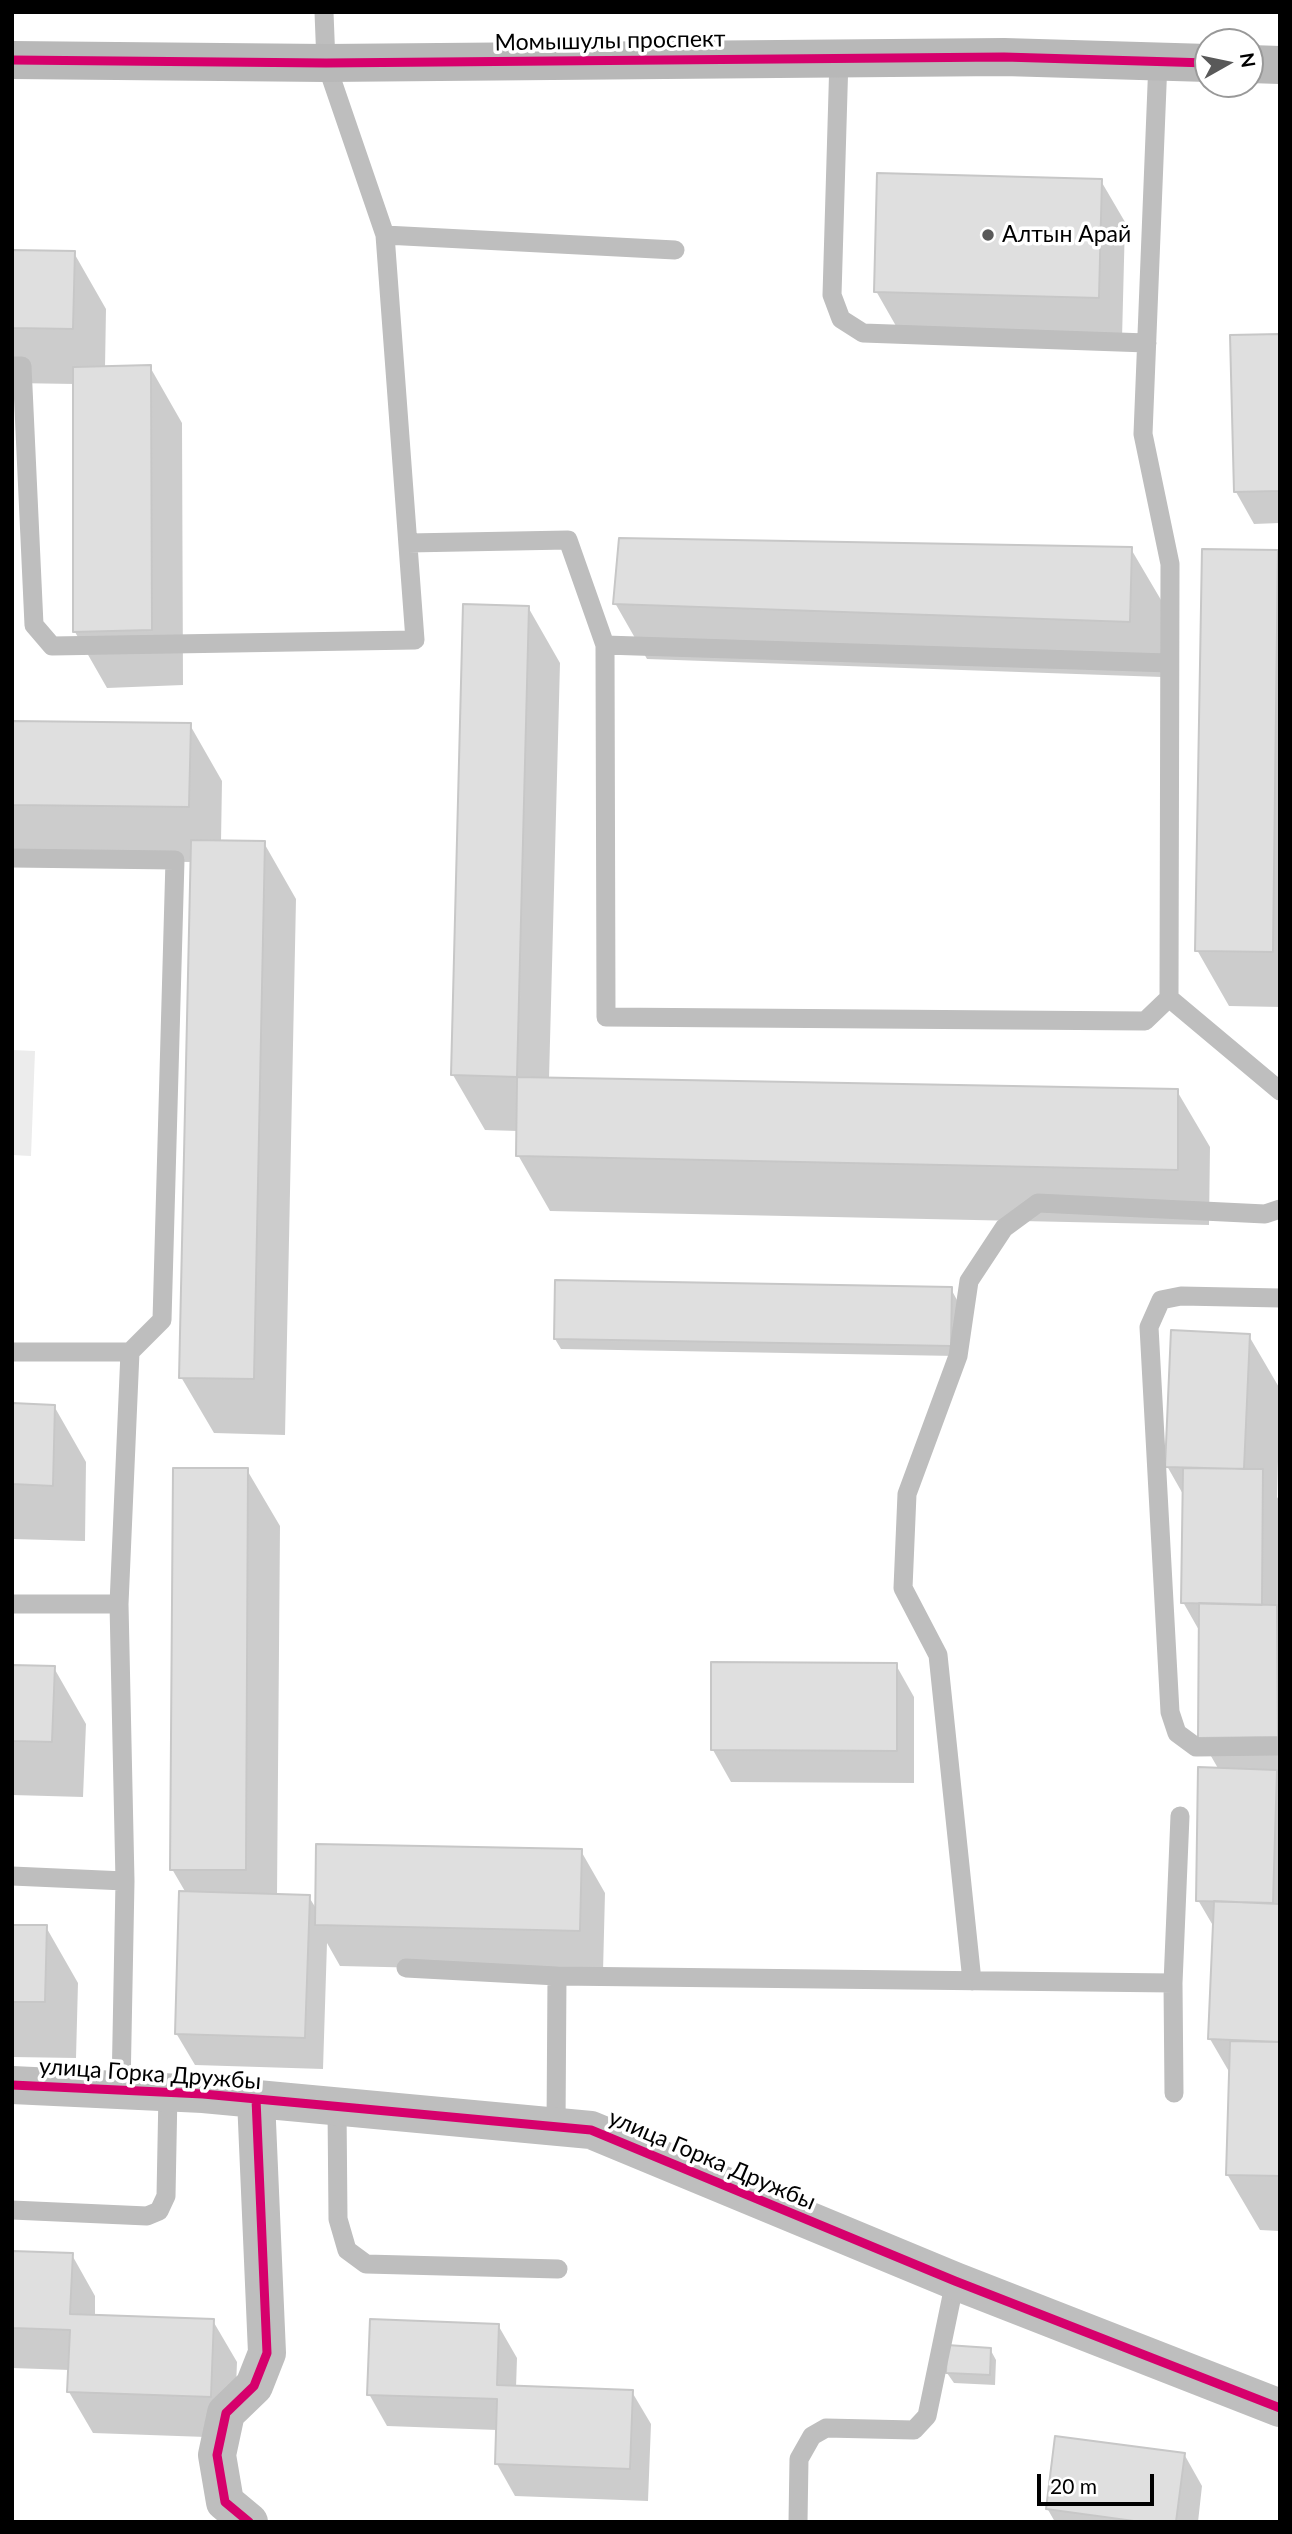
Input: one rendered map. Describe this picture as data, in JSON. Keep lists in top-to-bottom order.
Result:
{
  "streets": {
    "street": ["Момышулы проспект", "улица Горка Дружбы"]
  },
  "places": ["Алтын Арай"],
  "scale_bar": "20 m",
  "north": "right"
}
